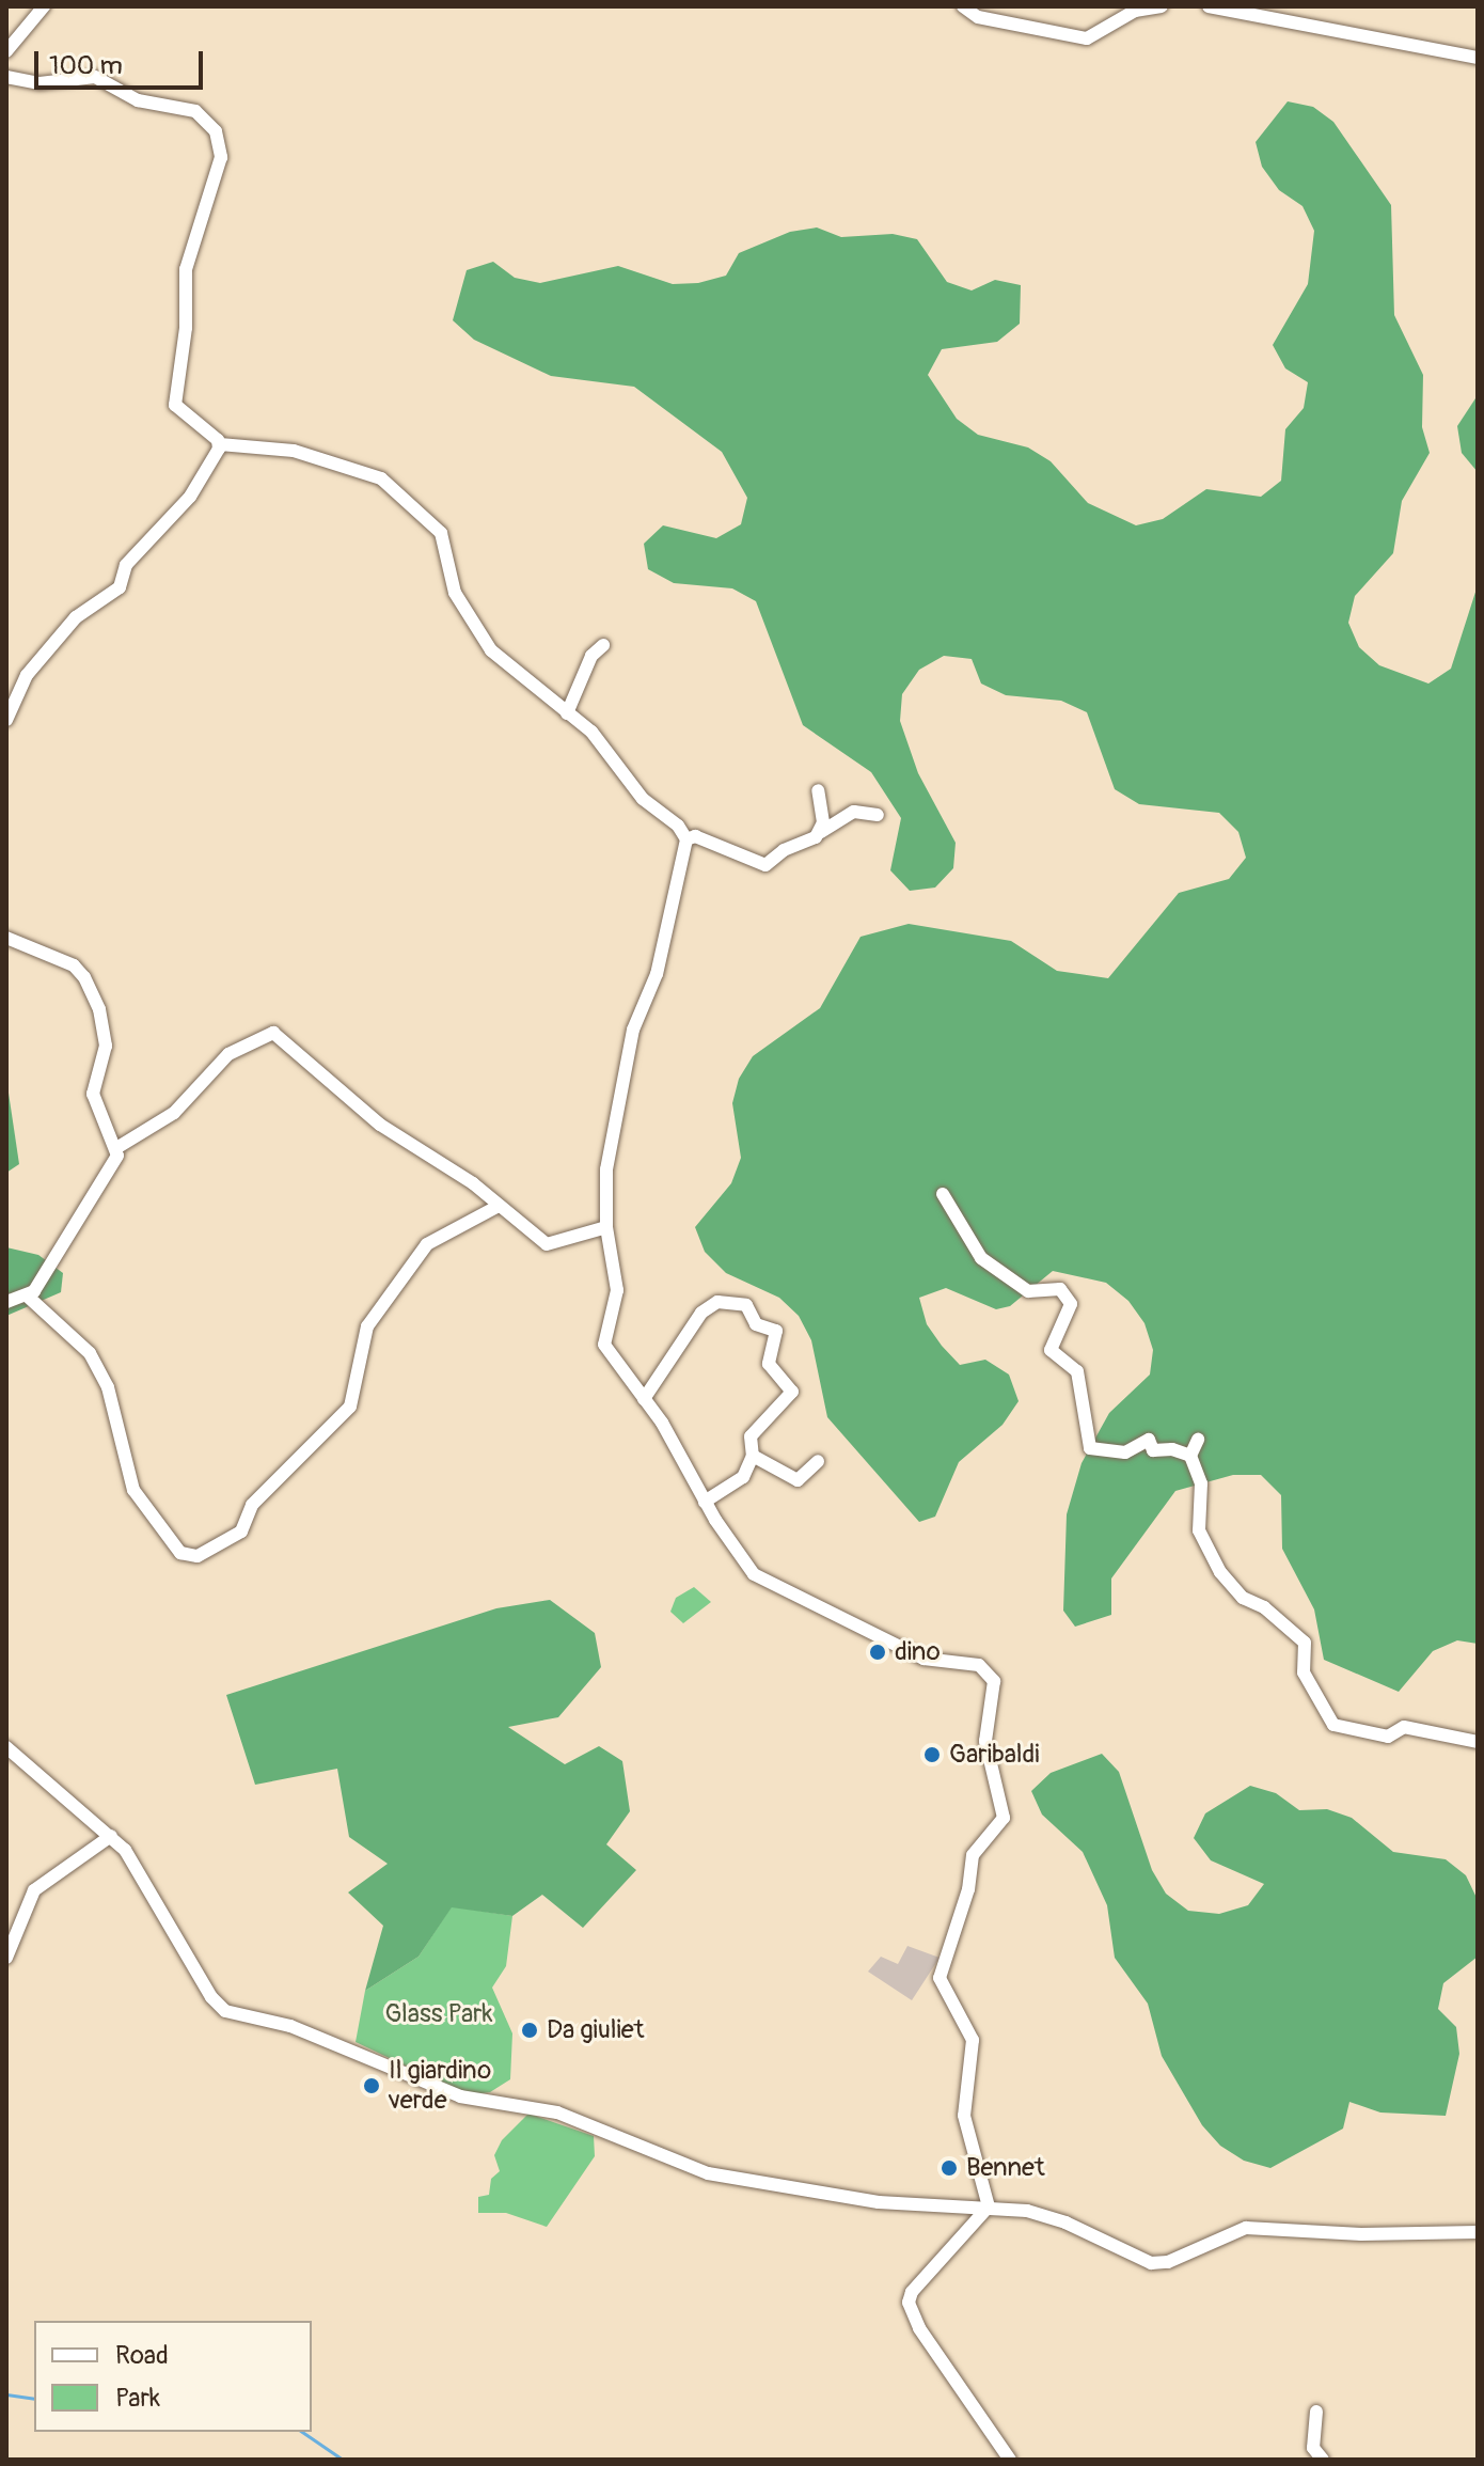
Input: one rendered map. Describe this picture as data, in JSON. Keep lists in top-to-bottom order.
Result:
{
  "parks": ["Glass Park"],
  "places": [
    "dino",
    "Garibaldi",
    "Da giuliet",
    "Il giardino verde",
    "Bennet"
  ],
  "legend": ["Road", "Park"],
  "scale_bar": "100 m"
}
